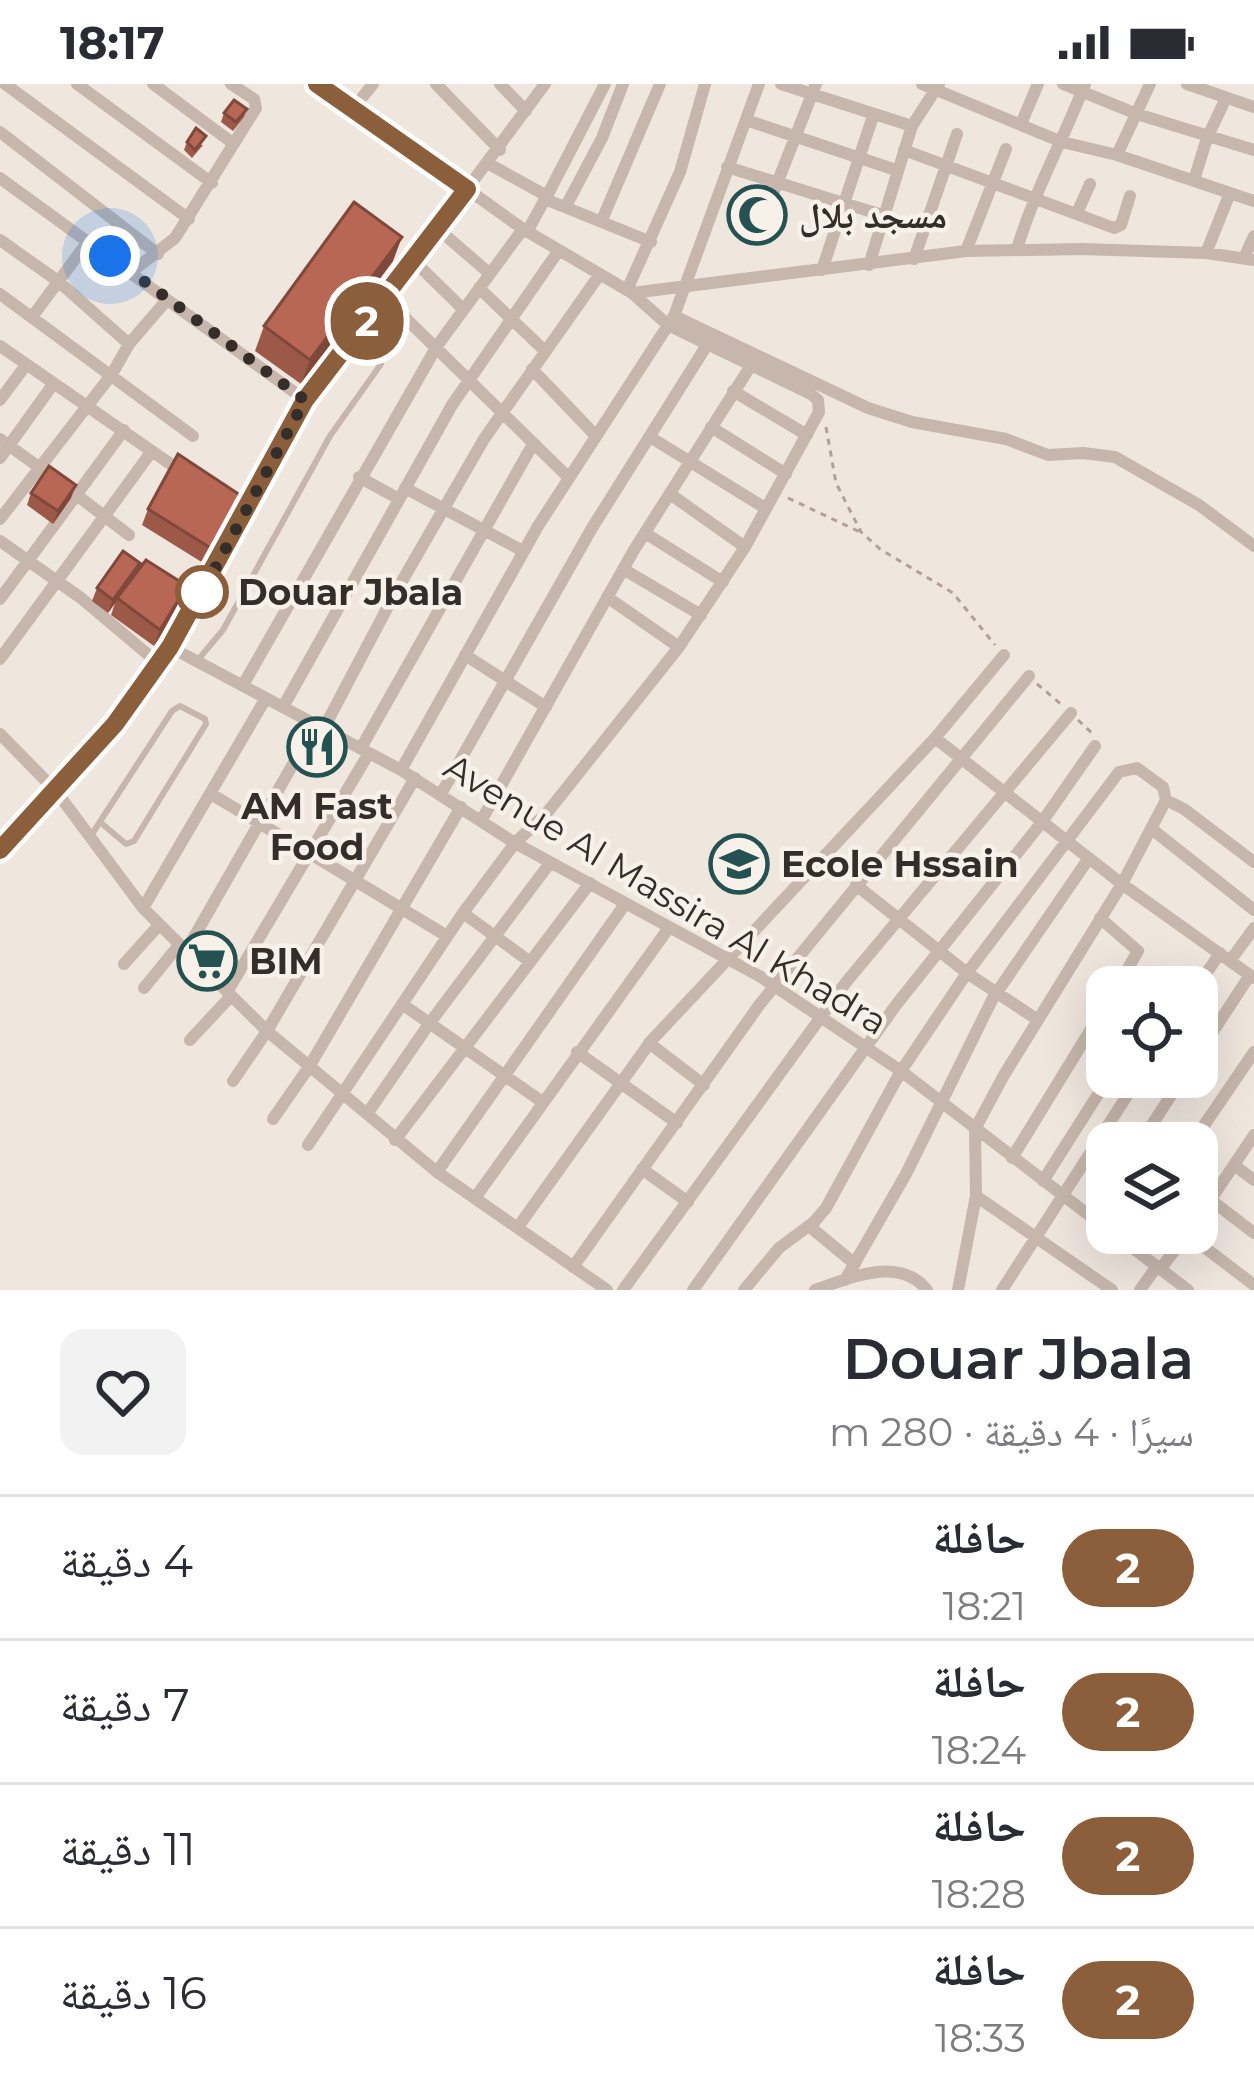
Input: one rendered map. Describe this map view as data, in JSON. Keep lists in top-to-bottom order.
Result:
{
  "streets": {
    "street": ["Avenue Al Massira Al Khadra"]
  },
  "places": {
    "mosque": ["مسجد بلال"],
    "other": ["Douar Jbala"],
    "restaurant": ["AM Fast Food"],
    "school or university": ["Ecole Hssain"],
    "supermarket": ["BIM"]
  },
  "lines": ["bus line 2"],
  "page": {
    "status": "18:17",
    "on_map": "2",
    "heading": ["Douar Jbala", "سيرًا · 4 دقيقة · 280 m"],
    "list": [
      {
        "mark": "2",
        "name": "حافلة",
        "note": "18:21",
        "value": "4 دقيقة"
      },
      {
        "mark": "2",
        "name": "حافلة",
        "note": "18:24",
        "value": "7 دقيقة"
      },
      {
        "mark": "2",
        "name": "حافلة",
        "note": "18:28",
        "value": "11 دقيقة"
      },
      {
        "mark": "2",
        "name": "حافلة",
        "note": "18:33",
        "value": "16 دقيقة"
      }
    ]
  }
}
